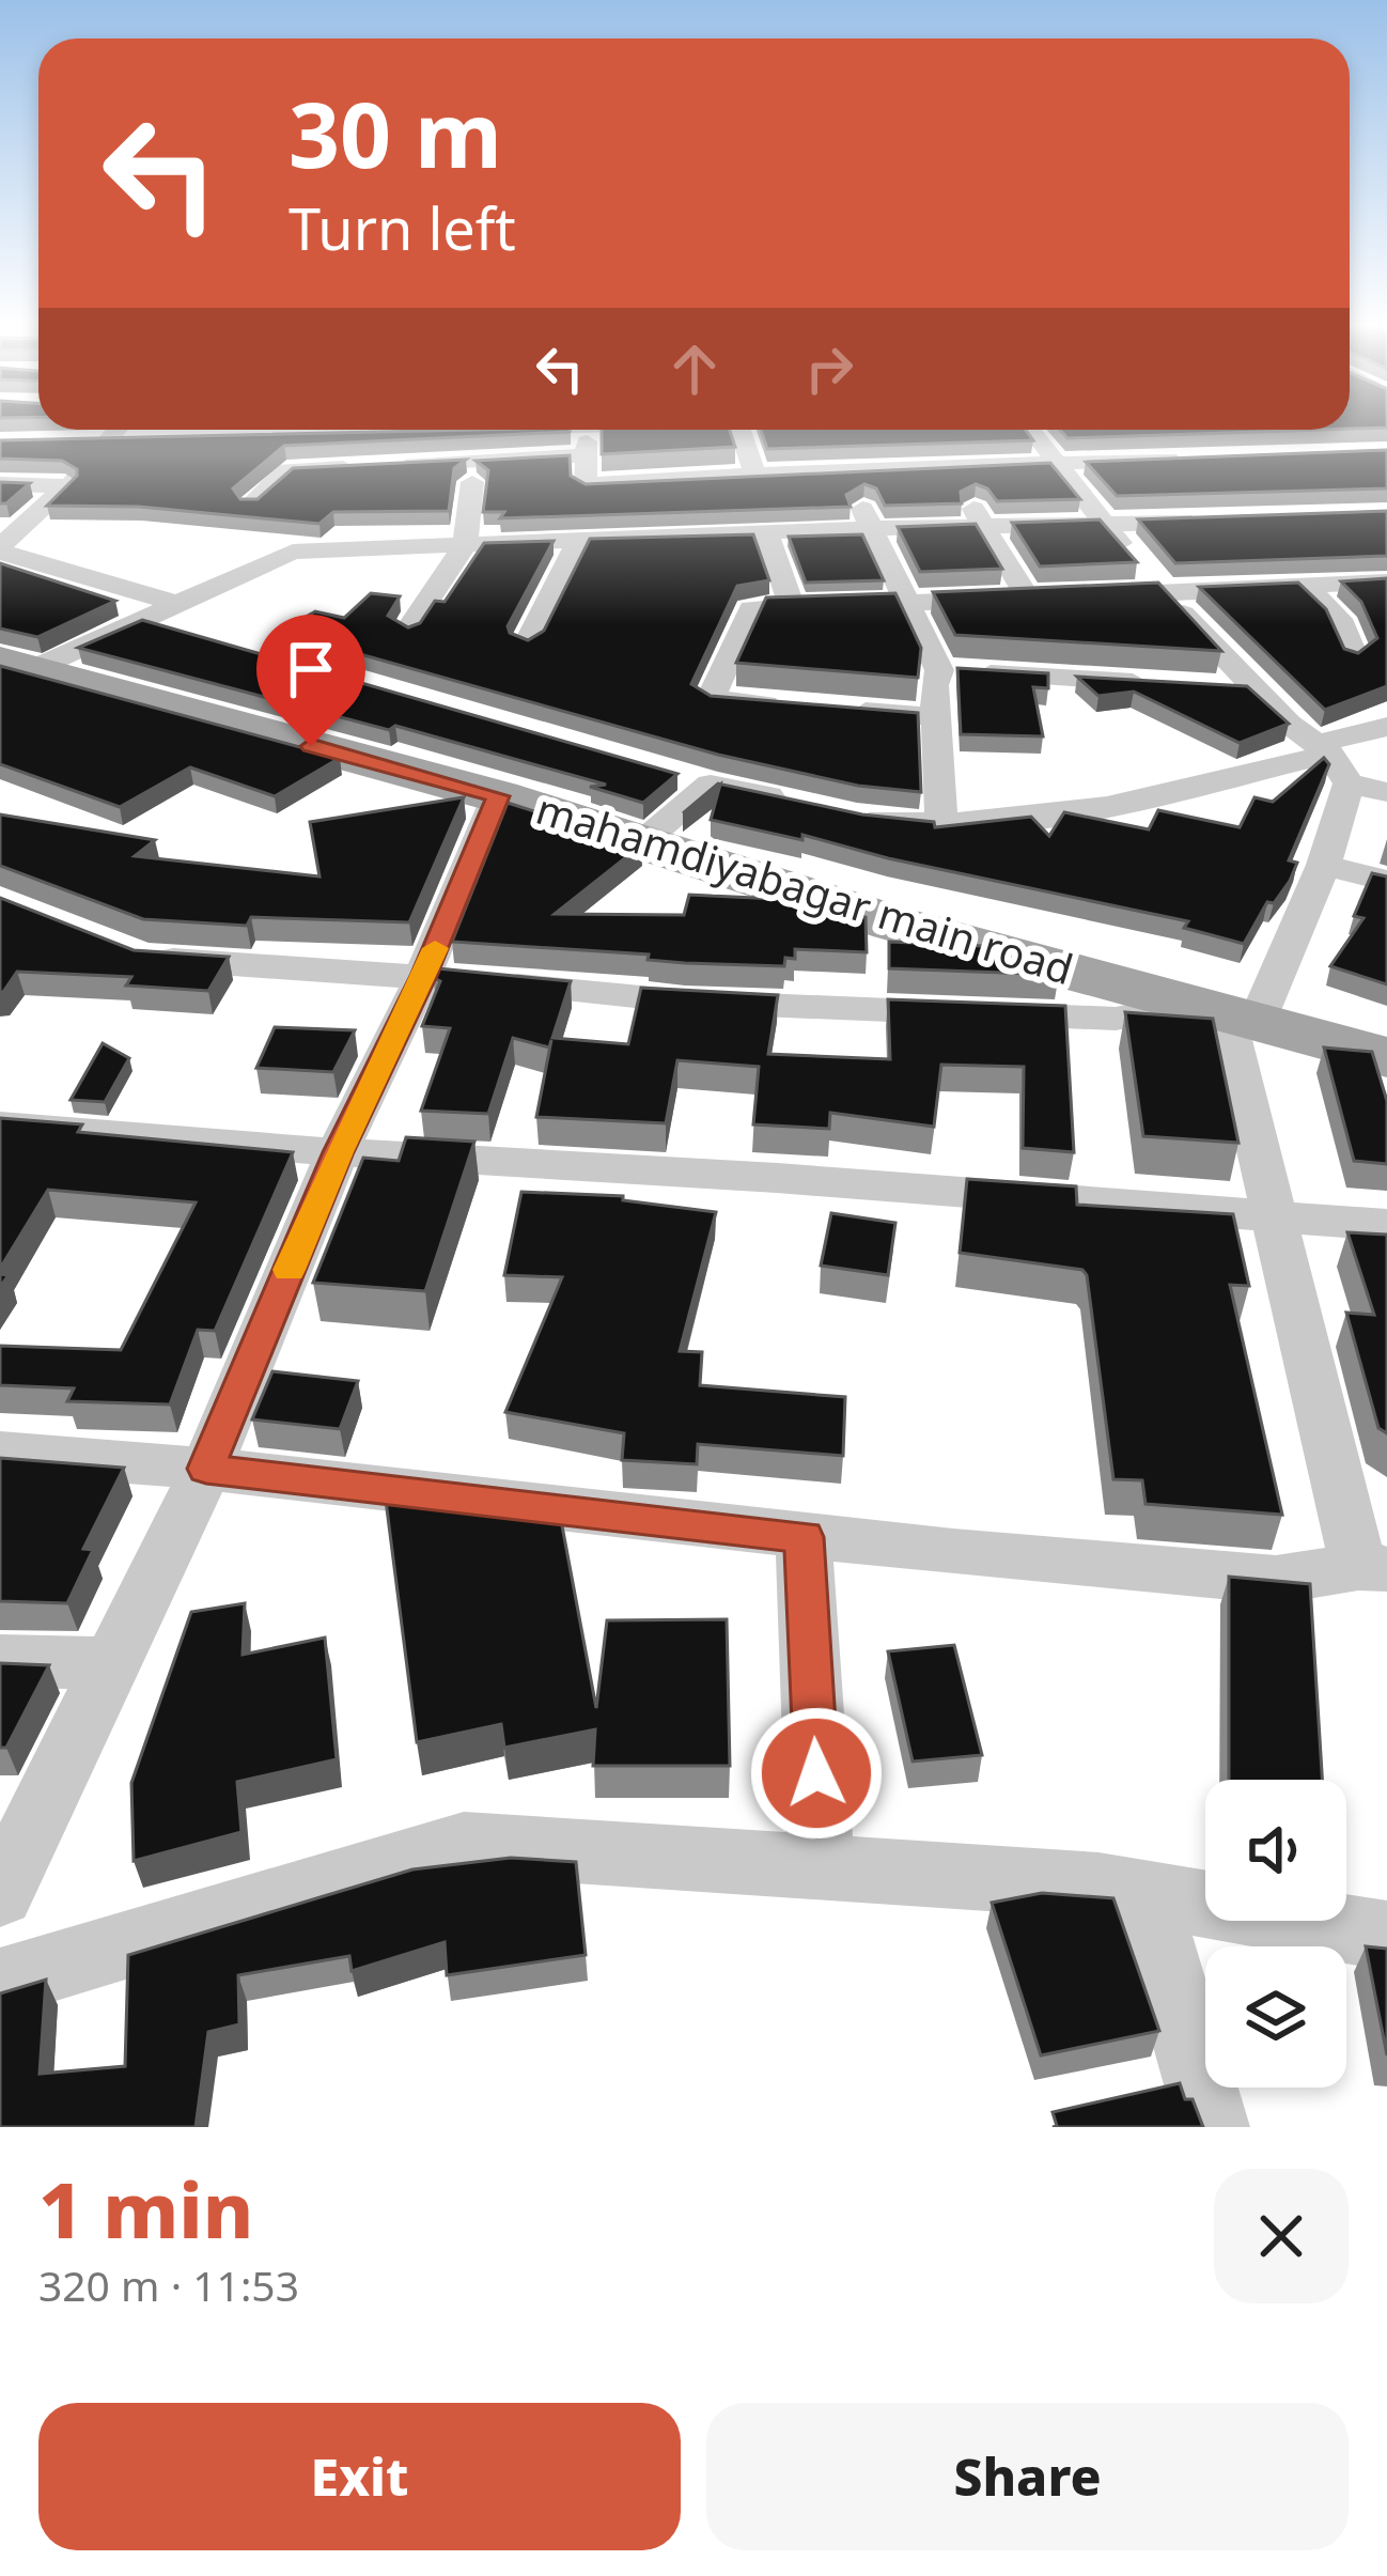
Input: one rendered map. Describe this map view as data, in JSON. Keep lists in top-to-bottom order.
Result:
{
  "streets": {
    "main road": ["mahamdiyabagar main road"]
  },
  "page": {
    "turn": ["30 m", "Turn left"],
    "heading": ["1 min", "320 m · 11:53"],
    "buttons": ["Exit", "Share"]
  }
}
